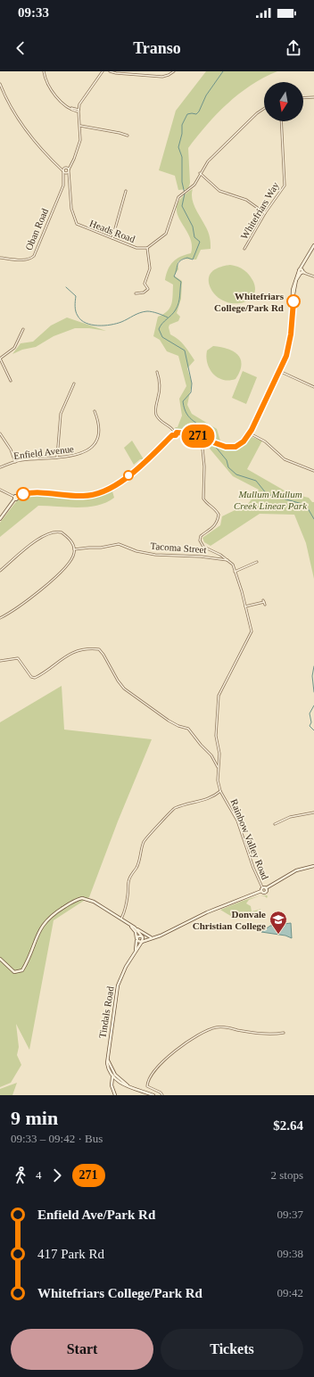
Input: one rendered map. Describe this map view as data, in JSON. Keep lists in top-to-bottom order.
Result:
{
  "streets": {
    "main road": ["Tindals Road"],
    "street": [
      "Whitefriars Way",
      "Oban Road",
      "Heads Road",
      "Enfield Avenue",
      "Tacoma Street",
      "Rainbow Valley Road"
    ]
  },
  "crossings": [
    ["Oban Road", "Heads Road"]
  ],
  "parks": ["Mullum Mullum Creek Linear Park"],
  "places": {
    "other": ["Whitefriars College/Park Rd"],
    "school or university": ["Donvale Christian College"]
  },
  "lines": ["bus line 271"],
  "north": "bottom",
  "page": {
    "status": "09:33",
    "header": "Transo",
    "on_map": "271",
    "heading": ["9 min", "09:33 – 09:42 · Bus", "$2.64"],
    "legs": ["4", "271", "2 stops"],
    "list": [
      {
        "name": "Enfield Ave/Park Rd",
        "value": "09:37"
      },
      {
        "name": "417 Park Rd",
        "value": "09:38"
      },
      {
        "name": "Whitefriars College/Park Rd",
        "value": "09:42"
      }
    ],
    "buttons": ["Start", "Tickets"]
  }
}
